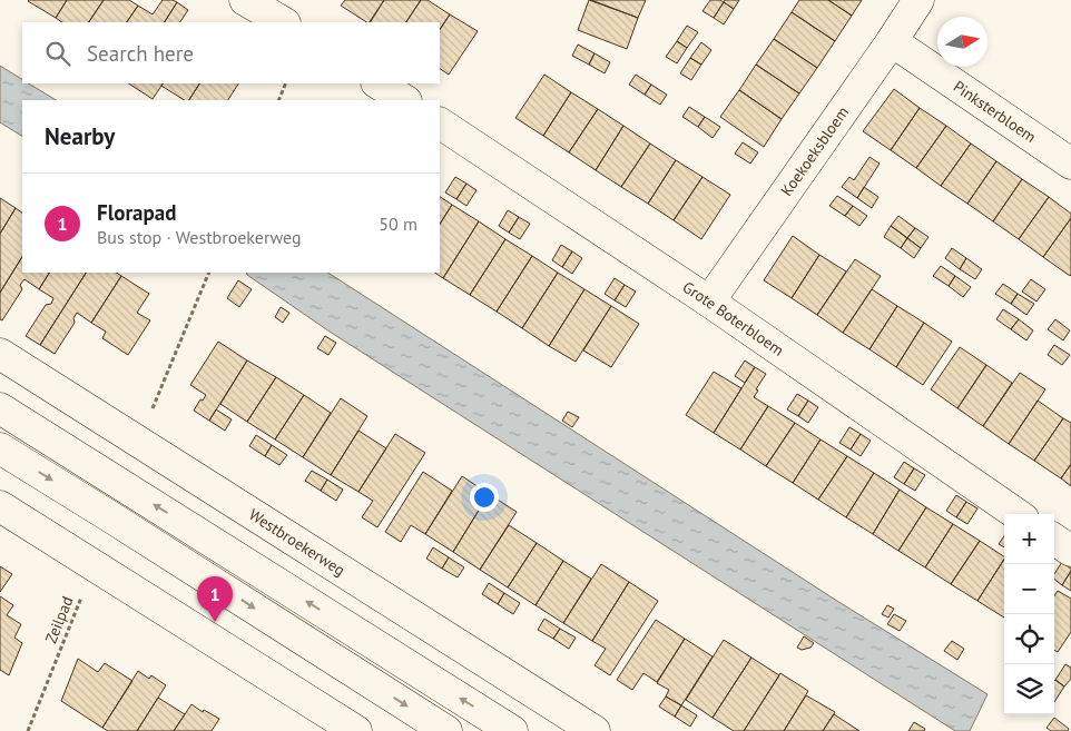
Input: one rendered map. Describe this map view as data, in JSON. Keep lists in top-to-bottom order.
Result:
{
  "streets": {
    "street": [
      "Pinksterbloem",
      "Koekoeksbloem",
      "Grote Boterbloem",
      "Westbroekerweg"
    ],
    "path": ["Zeilpad"]
  },
  "crossings": [
    ["Pinksterbloem", "Koekoeksbloem"],
    ["Koekoeksbloem", "Grote Boterbloem"]
  ],
  "north": "right",
  "page": {
    "search": "Search here",
    "heading": "Nearby",
    "list": [
      {
        "mark": "1",
        "name": "Florapad",
        "note": "Bus stop · Westbroekerweg",
        "value": "50 m"
      }
    ],
    "map_buttons": ["+", "−"],
    "pins": "1"
  }
}
